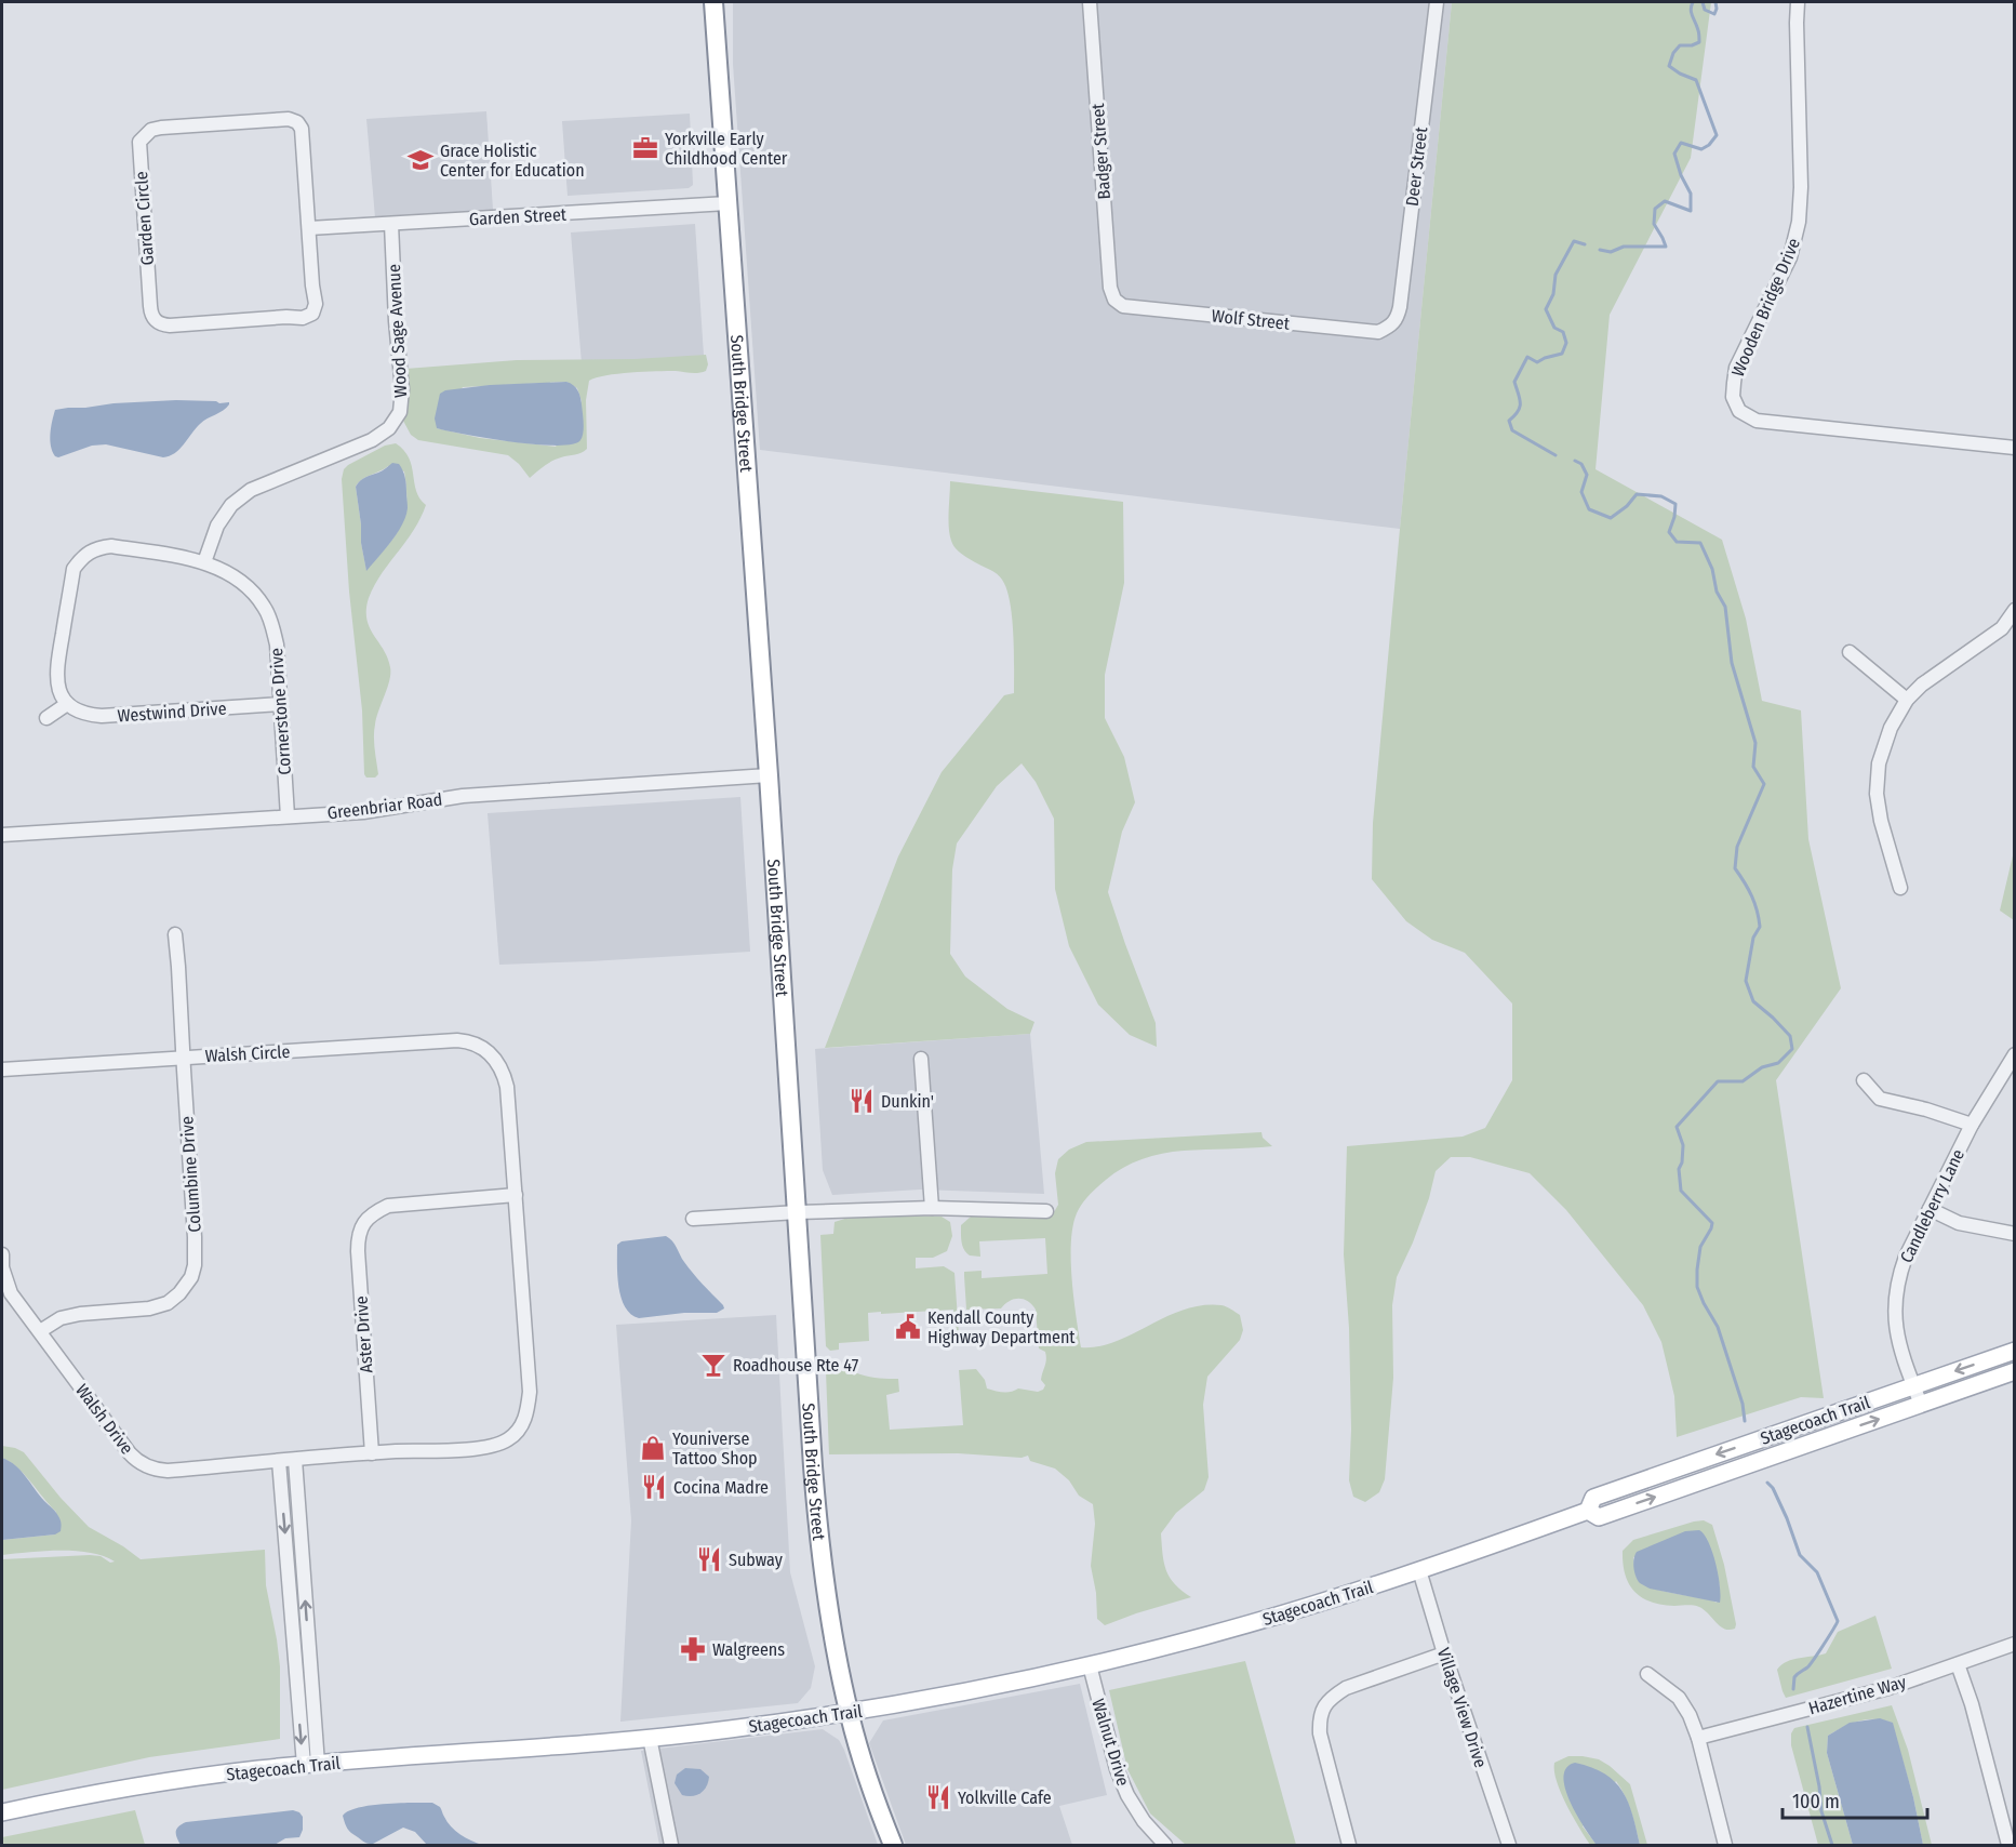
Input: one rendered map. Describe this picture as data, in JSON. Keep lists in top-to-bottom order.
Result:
{
  "streets": {
    "highway": ["South Bridge Street"],
    "main road": ["Stagecoach Trail"],
    "street": [
      "Badger Street",
      "Deer Street",
      "Garden Street",
      "Garden Circle",
      "Wooden Bridge Drive",
      "Wolf Street",
      "Wood Sage Avenue",
      "Westwind Drive",
      "Cornerstone Drive",
      "Greenbriar Road",
      "Walsh Circle",
      "Columbine Drive",
      "Candleberry Lane",
      "Aster Drive",
      "Walsh Drive",
      "Hazertine Way",
      "Village View Drive",
      "Walnut Drive"
    ]
  },
  "crossings": [
    ["Badger Street", "Wolf Street"],
    ["Deer Street", "Wolf Street"],
    ["Garden Street", "Garden Circle"],
    ["Garden Street", "Wood Sage Avenue"],
    ["Garden Street", "South Bridge Street"],
    ["Wood Sage Avenue", "Cornerstone Drive"],
    ["South Bridge Street", "Greenbriar Road"],
    ["South Bridge Street", "Stagecoach Trail"],
    ["Westwind Drive", "Cornerstone Drive"],
    ["Cornerstone Drive", "Greenbriar Road"],
    ["Walsh Circle", "Columbine Drive"],
    ["Walsh Circle", "Aster Drive"],
    ["Walsh Circle", "Walsh Drive"],
    ["Columbine Drive", "Walsh Drive"],
    ["Candleberry Lane", "Stagecoach Trail"],
    ["Stagecoach Trail", "Village View Drive"],
    ["Stagecoach Trail", "Walnut Drive"]
  ],
  "places": {
    "office": ["Yorkville Early Childhood Center"],
    "school or university": ["Grace Holistic Center for Education"],
    "restaurant": [
      "Dunkin'",
      "Cocina Madre",
      "Subway",
      "Yolkville Cafe"
    ],
    "public building": ["Kendall County Highway Department"],
    "bar": ["Roadhouse Rte 47"],
    "shop": ["Youniverse Tattoo Shop"],
    "pharmacy": ["Walgreens"]
  },
  "scale_bar": "100 m"
}
